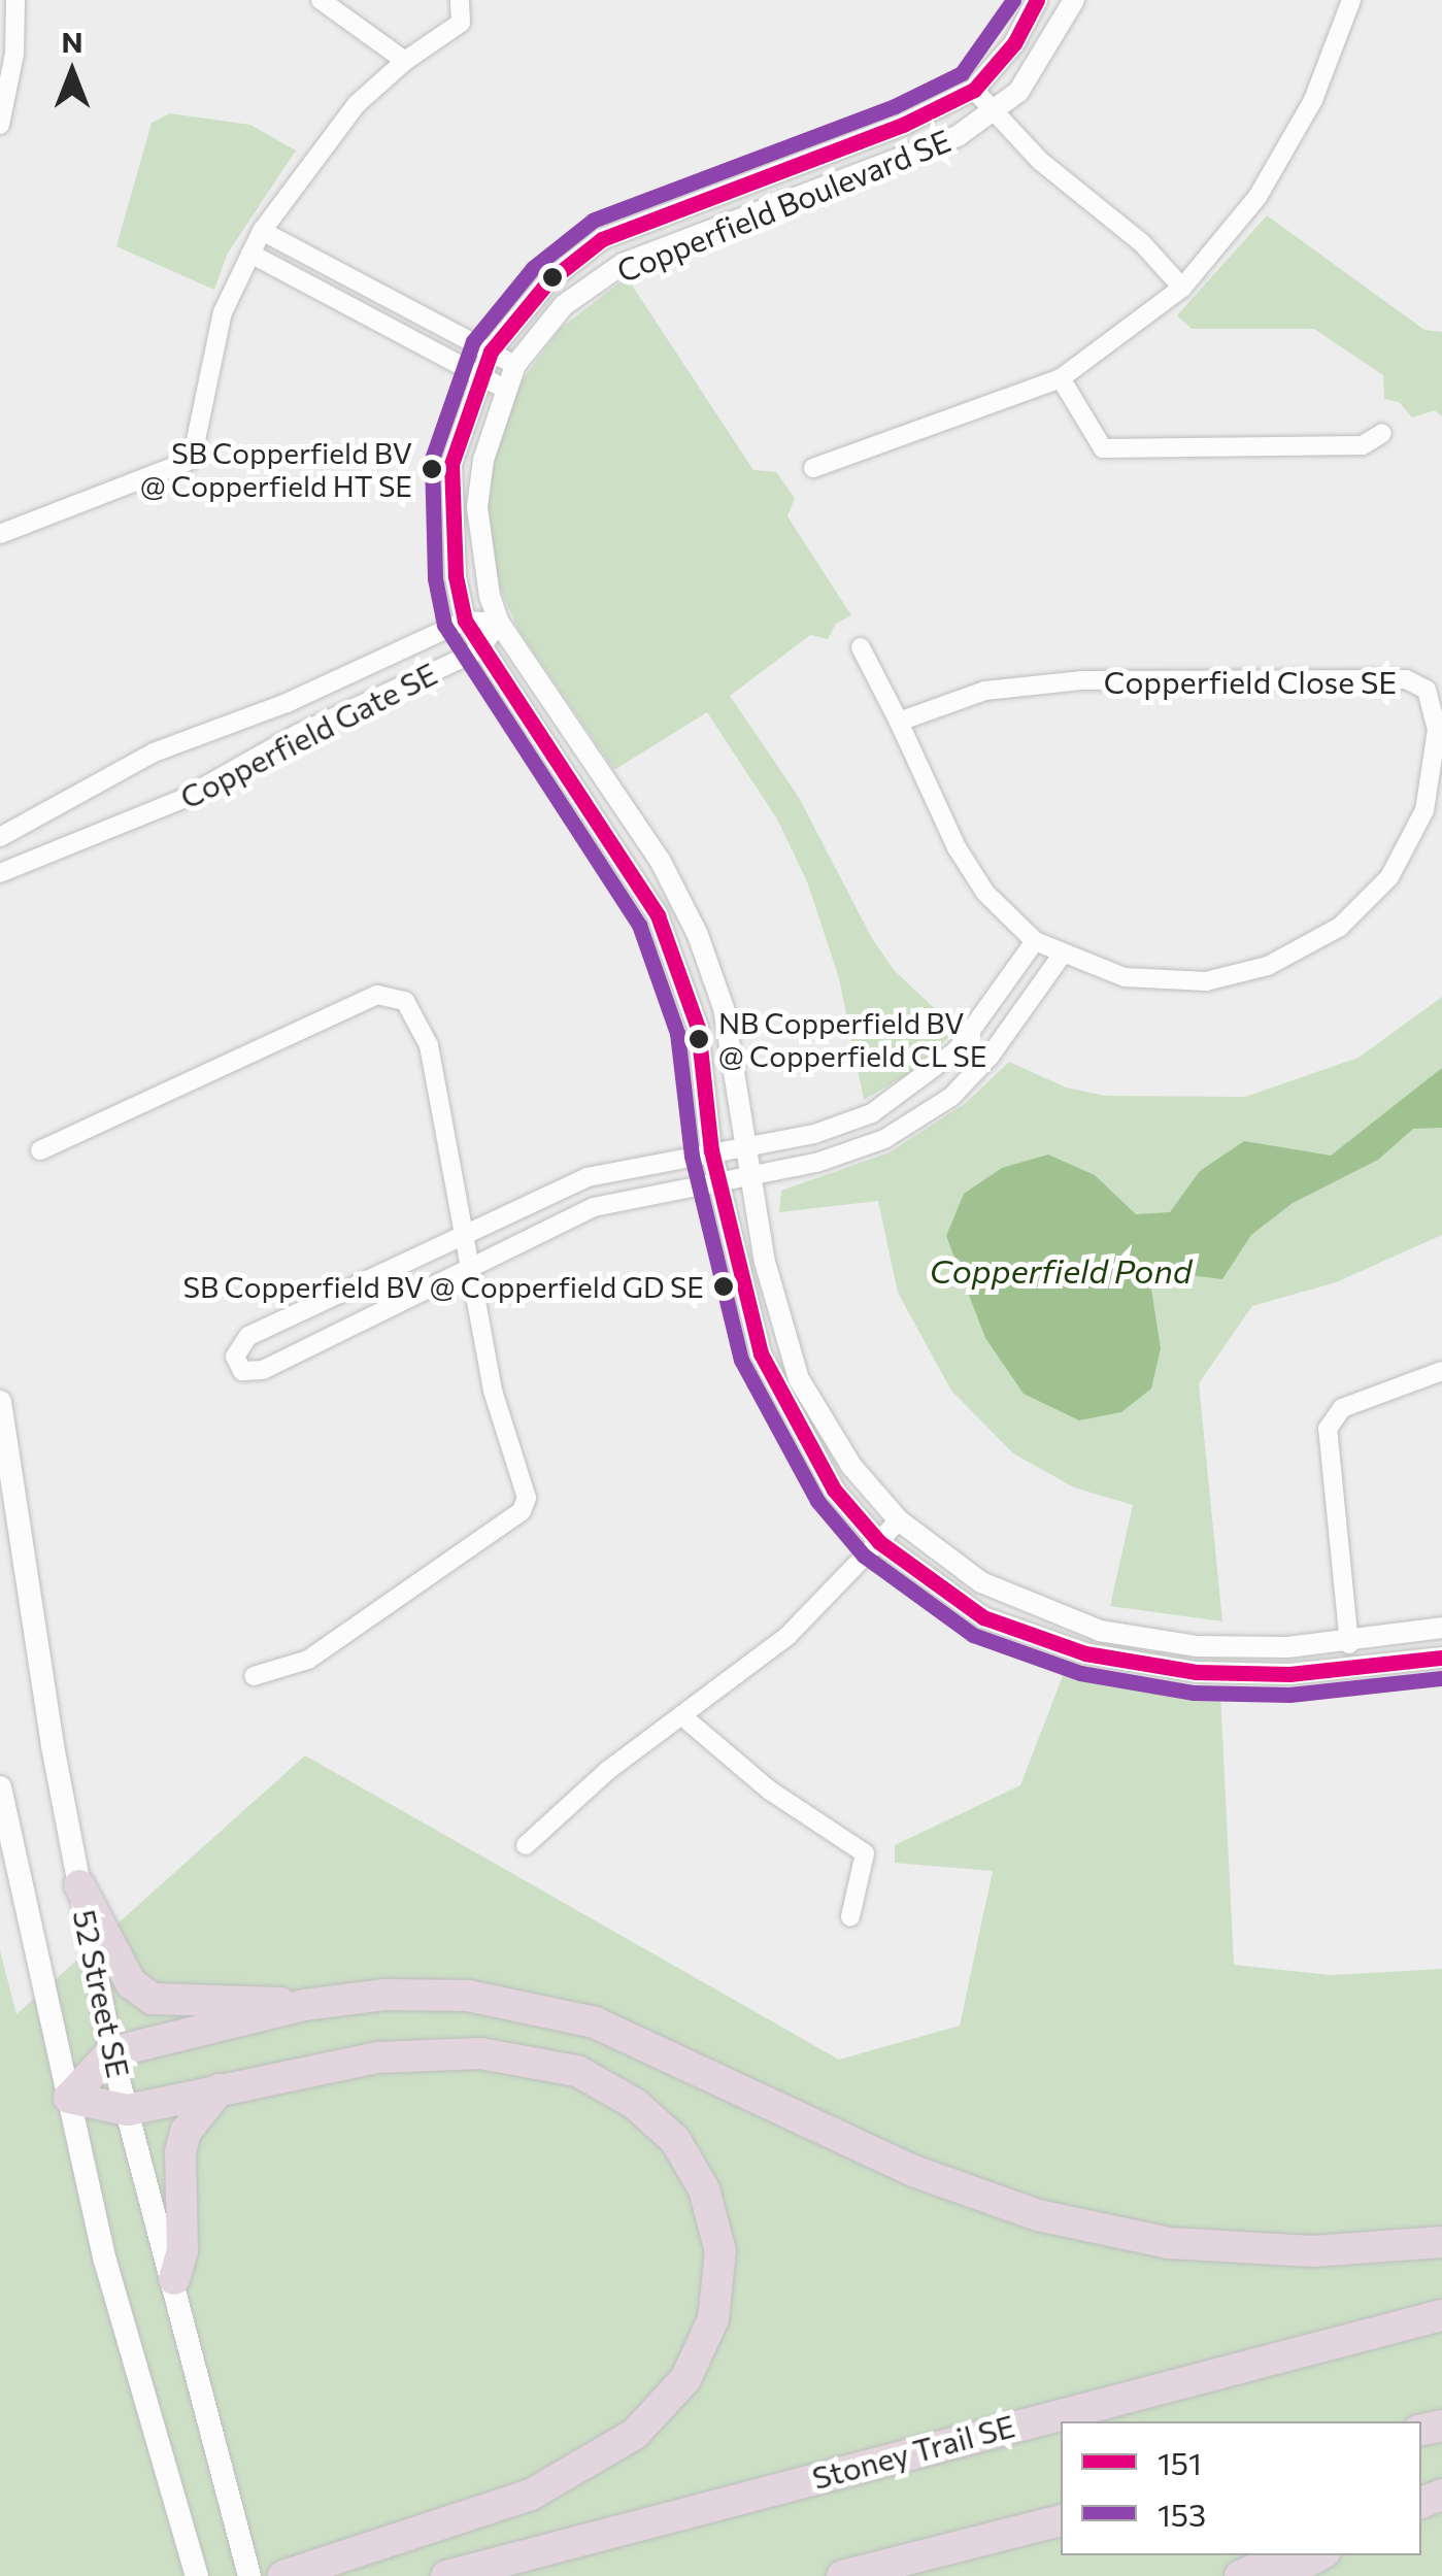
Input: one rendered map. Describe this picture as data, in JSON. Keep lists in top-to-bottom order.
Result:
{
  "streets": {
    "highway": ["Stoney Trail SE"],
    "main road": ["52 Street SE"],
    "street": ["Copperfield Boulevard SE", "Copperfield Close SE", "Copperfield Gate SE"]
  },
  "crossings": [
    ["Copperfield Boulevard SE", "Copperfield Gate SE"]
  ],
  "water": ["Copperfield Pond"],
  "places": ["SB Copperfield BV @ Copperfield HT SE", "NB Copperfield BV @ Copperfield CL SE", "SB Copperfield BV @ Copperfield GD SE"],
  "lines": ["transit line 151", "transit line 153"],
  "legend": ["151", "153"],
  "north": "top"
}
